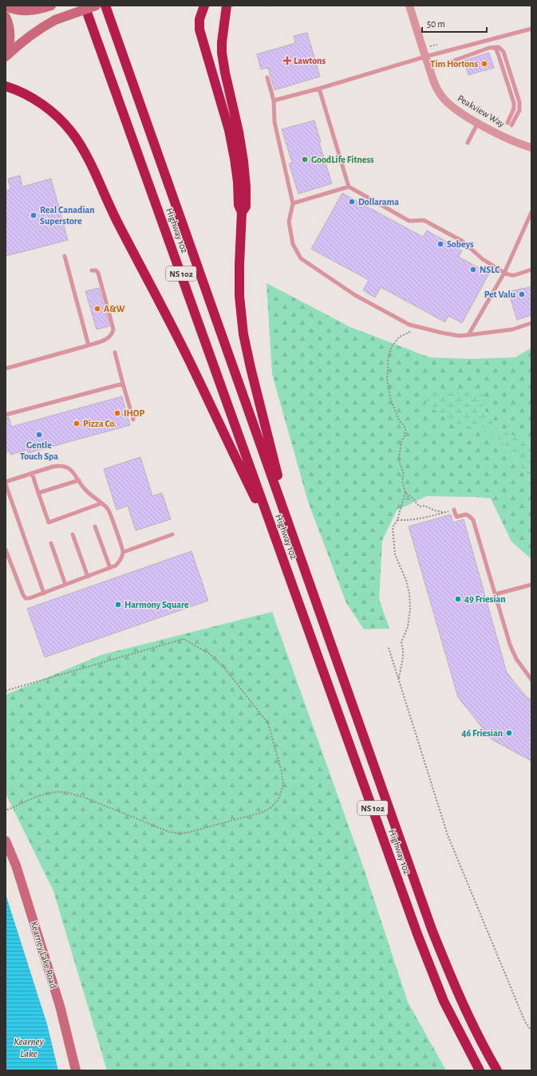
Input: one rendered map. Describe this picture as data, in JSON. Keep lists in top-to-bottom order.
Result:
{
  "streets": {
    "highway": ["Highway 102", "NS 102"],
    "main road": ["Kearney Lake Road"],
    "street": ["Peakview Way"]
  },
  "water": ["Kearney Lake"],
  "places": {
    "health": ["Lawtons"],
    "other": [
      "Tim Hortons",
      "GoodLife Fitness",
      "Dollarama",
      "Real Canadian Superstore",
      "Sobeys",
      "NSLC",
      "Pet Valu",
      "A&W",
      "IHOP",
      "Pizza Co.",
      "Gentle Touch Spa",
      "49 Friesian",
      "Harmony Square",
      "46 Friesian"
    ]
  },
  "scale_bar": "50 m"
}
